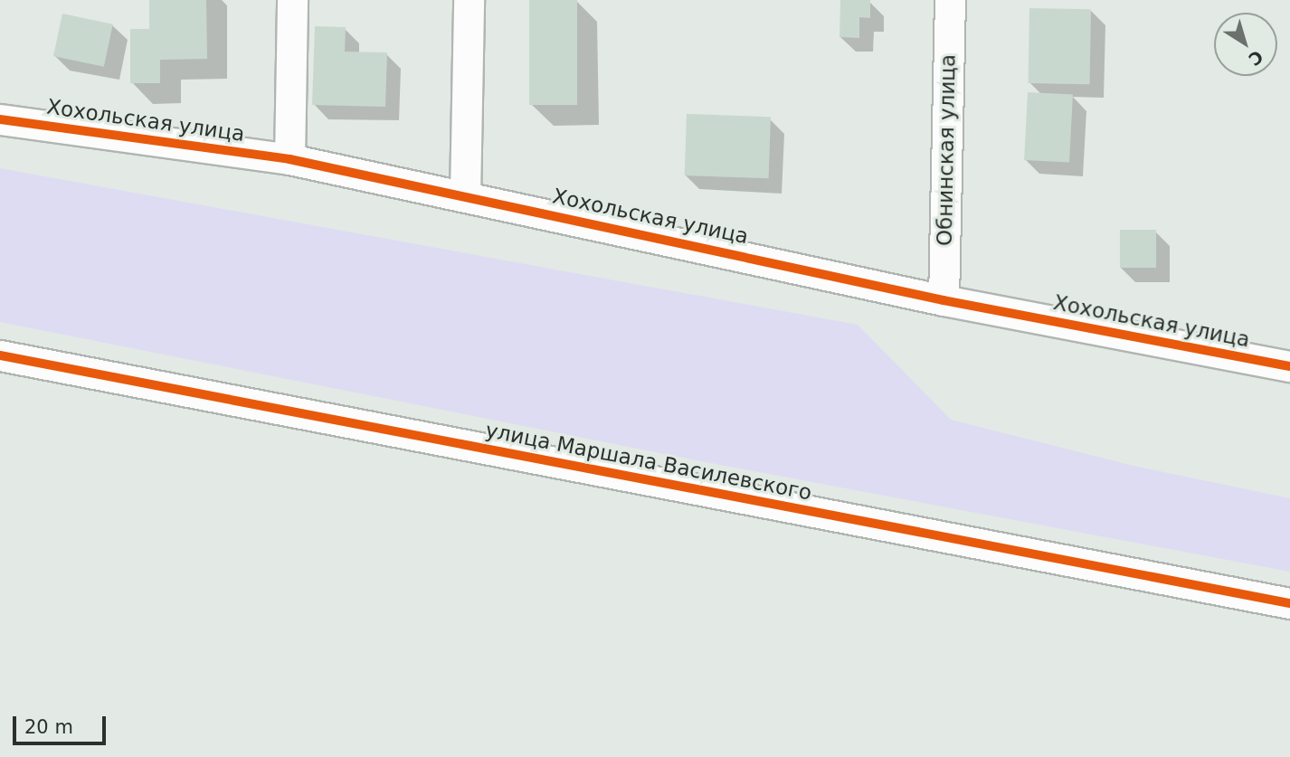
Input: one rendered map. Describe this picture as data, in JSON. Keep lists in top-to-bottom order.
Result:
{
  "streets": {
    "street": ["Хохольская улица", "Обнинская улица", "улица Маршала Василевского"]
  },
  "crossings": [
    ["Хохольская улица", "Обнинская улица"]
  ],
  "scale_bar": "20 m",
  "north": "bottom right"
}
